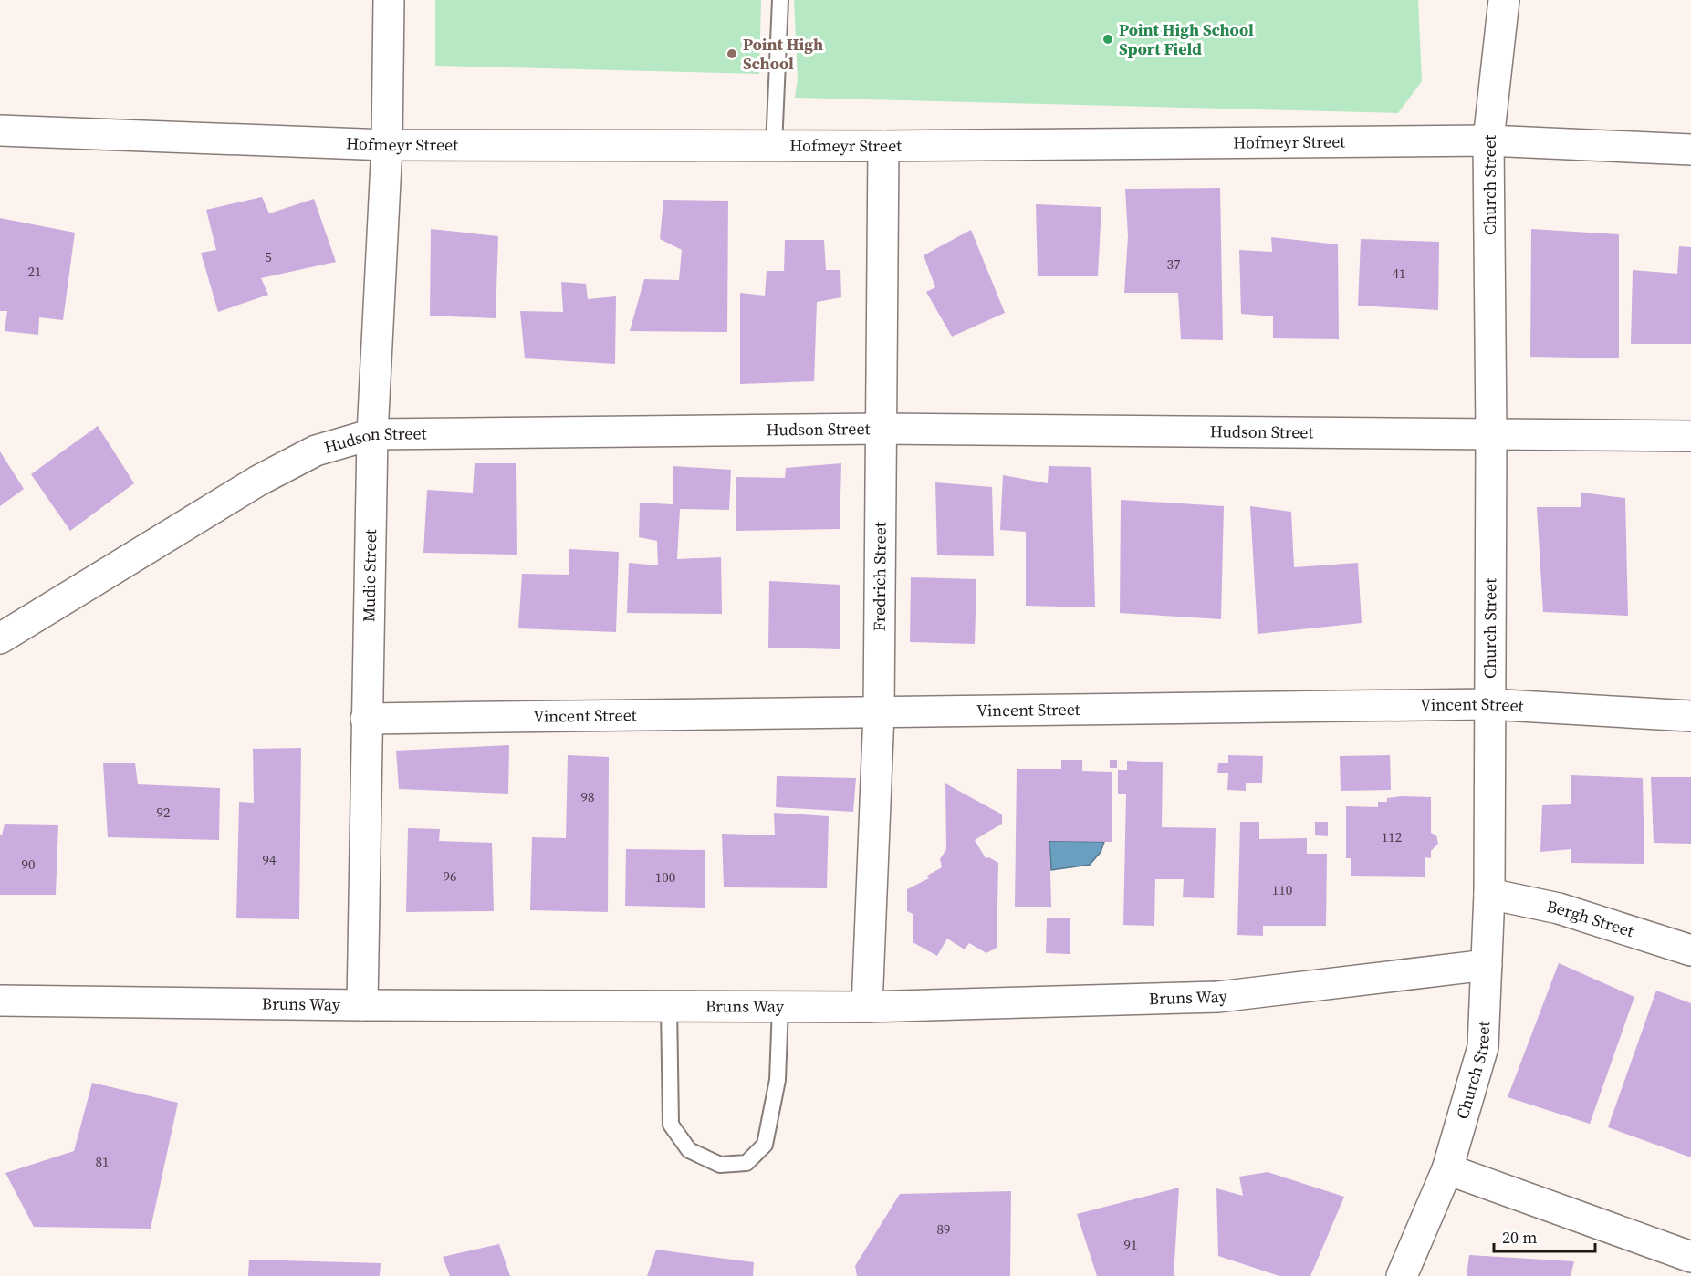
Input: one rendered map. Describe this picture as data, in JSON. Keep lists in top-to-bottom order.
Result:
{
  "streets": {
    "street": [
      "Hofmeyr Street",
      "Church Street",
      "Hudson Street",
      "Mudie Street",
      "Fredrich Street",
      "Vincent Street",
      "Bergh Street",
      "Bruns Way"
    ]
  },
  "crossings": [
    ["Hofmeyr Street", "Church Street"],
    ["Hofmeyr Street", "Mudie Street"],
    ["Hofmeyr Street", "Fredrich Street"],
    ["Church Street", "Hudson Street"],
    ["Church Street", "Vincent Street"],
    ["Church Street", "Bergh Street"],
    ["Church Street", "Bruns Way"],
    ["Hudson Street", "Mudie Street"],
    ["Hudson Street", "Fredrich Street"],
    ["Mudie Street", "Vincent Street"],
    ["Mudie Street", "Bruns Way"],
    ["Fredrich Street", "Vincent Street"],
    ["Fredrich Street", "Bruns Way"]
  ],
  "places": ["Point High School Sport Field", "Point High School"],
  "house_numbers": [
    "5",
    "37",
    "21",
    "41",
    "98",
    "92",
    "112",
    "94",
    "90",
    "96",
    "100",
    "110",
    "81",
    "89",
    "91"
  ],
  "scale_bar": "20 m"
}
